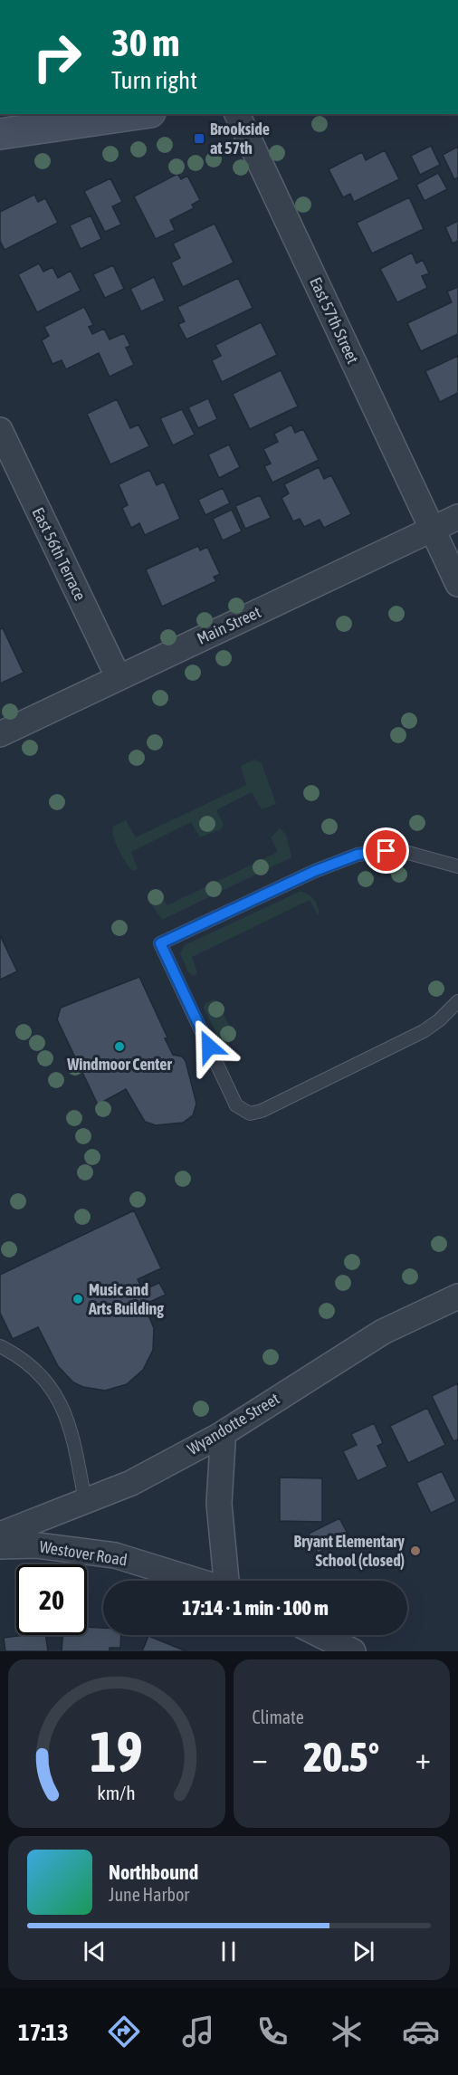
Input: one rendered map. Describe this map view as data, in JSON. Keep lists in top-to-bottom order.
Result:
{
  "streets": {
    "street": [
      "East 57th Street",
      "East 56th Terrace",
      "Main Street",
      "Wyandotte Street",
      "Westover Road"
    ]
  },
  "crossings": [
    ["East 57th Street", "Main Street"],
    ["East 56th Terrace", "Main Street"],
    ["Wyandotte Street", "Westover Road"]
  ],
  "places": {
    "transit": ["Brookside at 57th"],
    "other": ["Windmoor Center", "Music and Arts Building", "Bryant Elementary School (closed)"]
  },
  "page": {
    "turn": ["30 m", "Turn right"],
    "limit": "20",
    "trip": "17:14 · 1 min · 100 m",
    "tile": "Climate",
    "heat": ["−", "20.5°", "+"],
    "song": ["Northbound", "June Harbor"],
    "tabs": "17:13",
    "gauge": ["19", "km/h"]
  }
}
